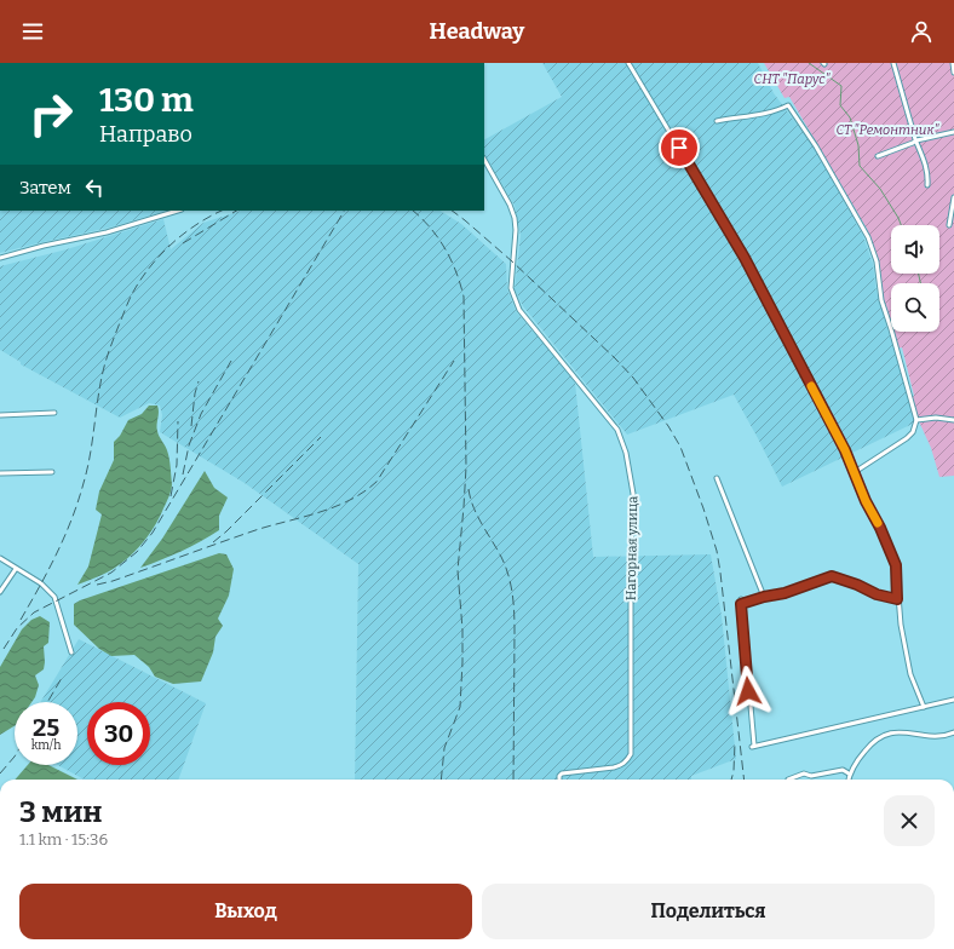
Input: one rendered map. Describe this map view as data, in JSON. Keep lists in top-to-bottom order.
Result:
{
  "streets": {
    "street": ["Нагорная улица"]
  },
  "parks": ["СНТ \"Парус\"", "СТ \"Ремонтник\""],
  "page": {
    "header": "Headway",
    "turn": ["130 m", "Направо"],
    "then": "Затем",
    "speed": "25 km/h",
    "limit": "30",
    "heading": ["3 мин", "1.1 km · 15:36"],
    "buttons": ["Выход", "Поделиться"]
  }
}
